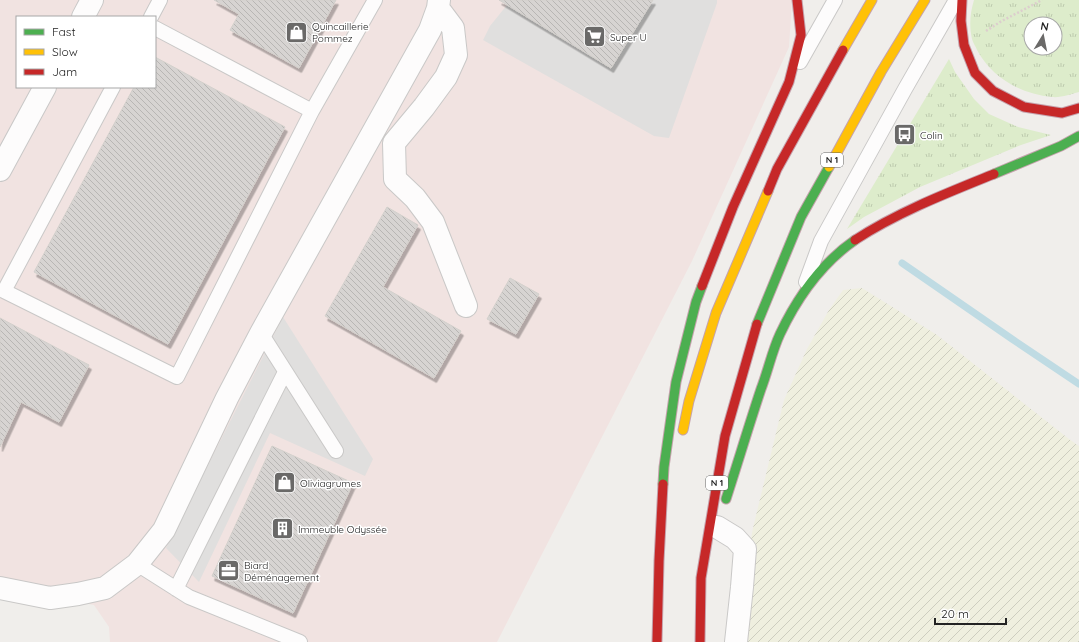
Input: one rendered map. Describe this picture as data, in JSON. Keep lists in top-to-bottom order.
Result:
{
  "streets": {
    "highway": ["N 1"]
  },
  "places": {
    "shop": ["Quincaillerie Pommez", "Oliviagrumes"],
    "supermarket": ["Super U"],
    "bus stop": ["Colin"],
    "building": ["Immeuble Odyssée"],
    "office": ["Biard Déménagement"]
  },
  "legend": ["Fast", "Slow", "Jam"],
  "scale_bar": "20 m",
  "north": "top"
}
